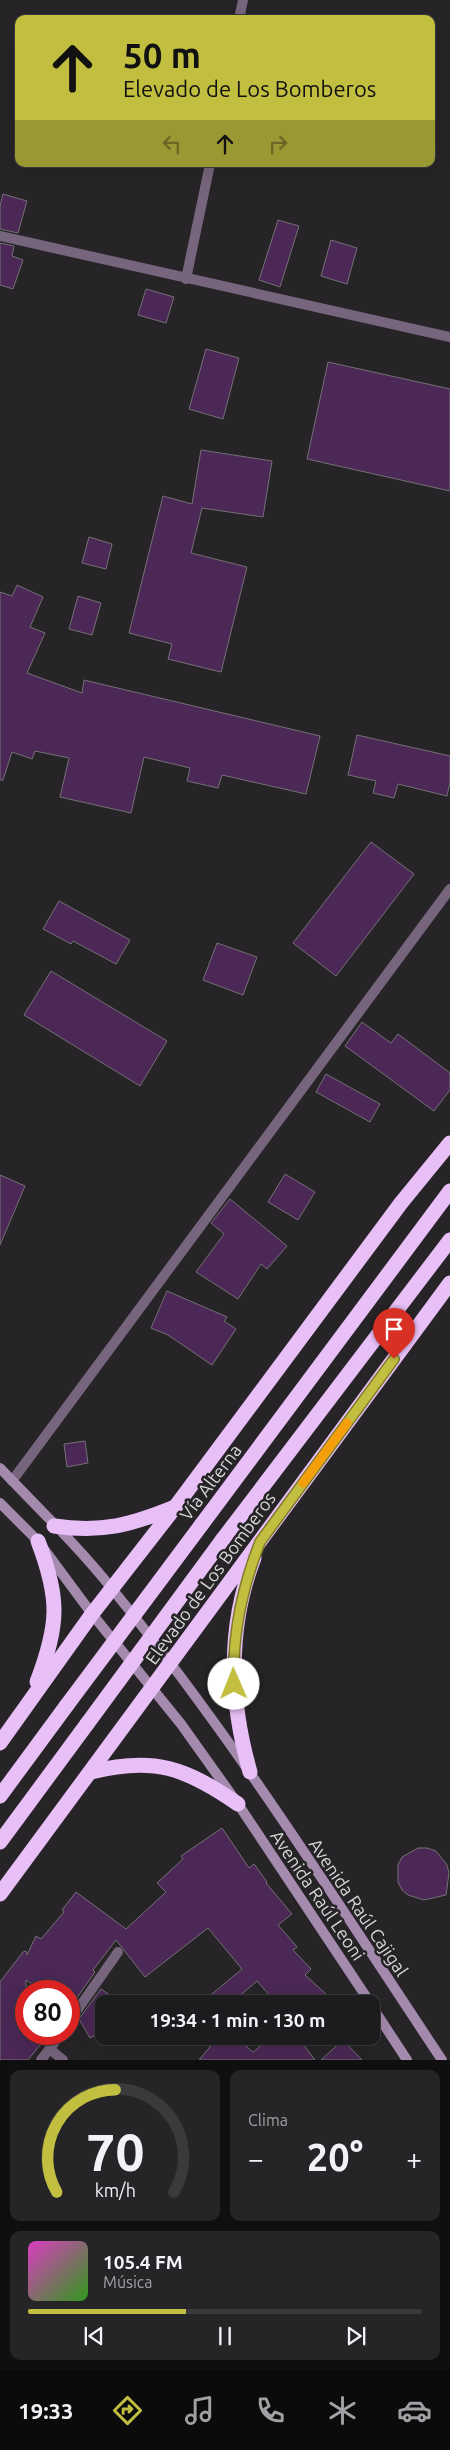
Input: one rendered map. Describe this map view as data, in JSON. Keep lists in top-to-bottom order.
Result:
{
  "streets": {
    "highway": ["Vía Alterna", "Elevado de Los Bomberos"],
    "main road": ["Avenida Raúl Leoni", "Avenida Raúl Cajigal"]
  },
  "crossings": [
    ["Elevado de Los Bomberos", "Avenida Raúl Leoni"],
    ["Elevado de Los Bomberos", "Avenida Raúl Cajigal"]
  ],
  "page": {
    "turn": ["50 m", "Elevado de Los Bomberos"],
    "limit": "80",
    "trip": "19:34 · 1 min · 130 m",
    "tile": "Clima",
    "heat": ["−", "20°", "+"],
    "song": ["105.4 FM", "Música"],
    "tabs": "19:33",
    "gauge": ["70", "km/h"]
  }
}
